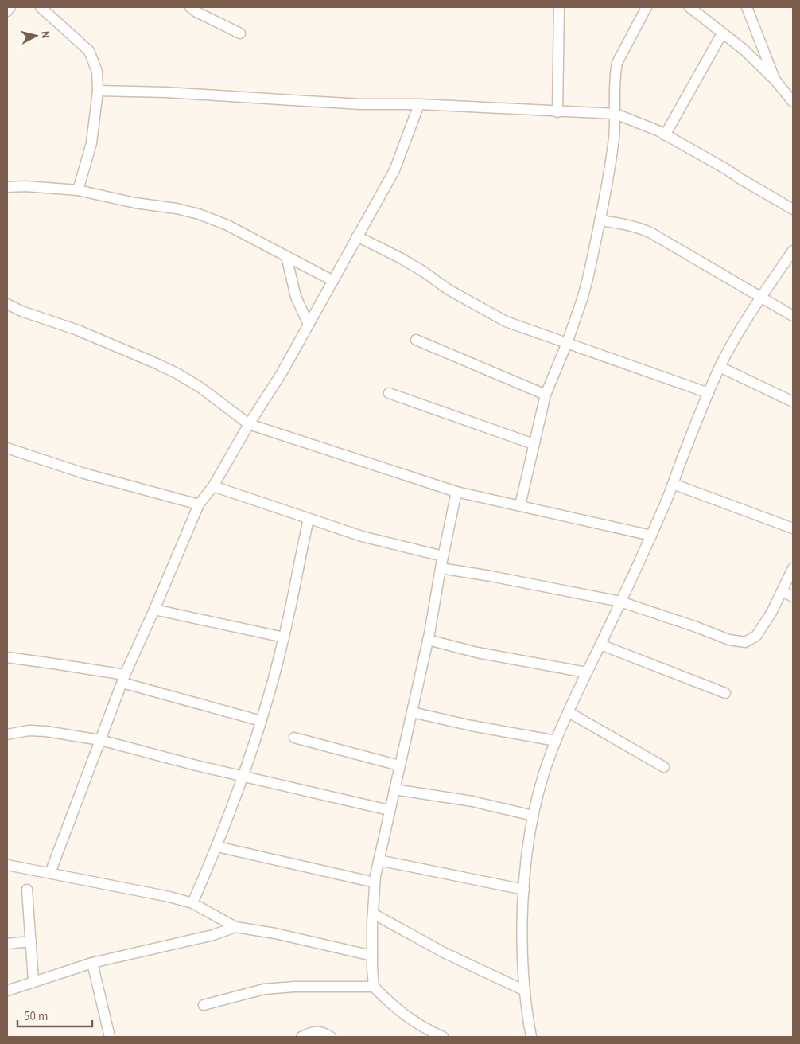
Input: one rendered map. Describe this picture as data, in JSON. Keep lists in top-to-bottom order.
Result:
{
  "scale_bar": "50 m",
  "north": "right"
}
